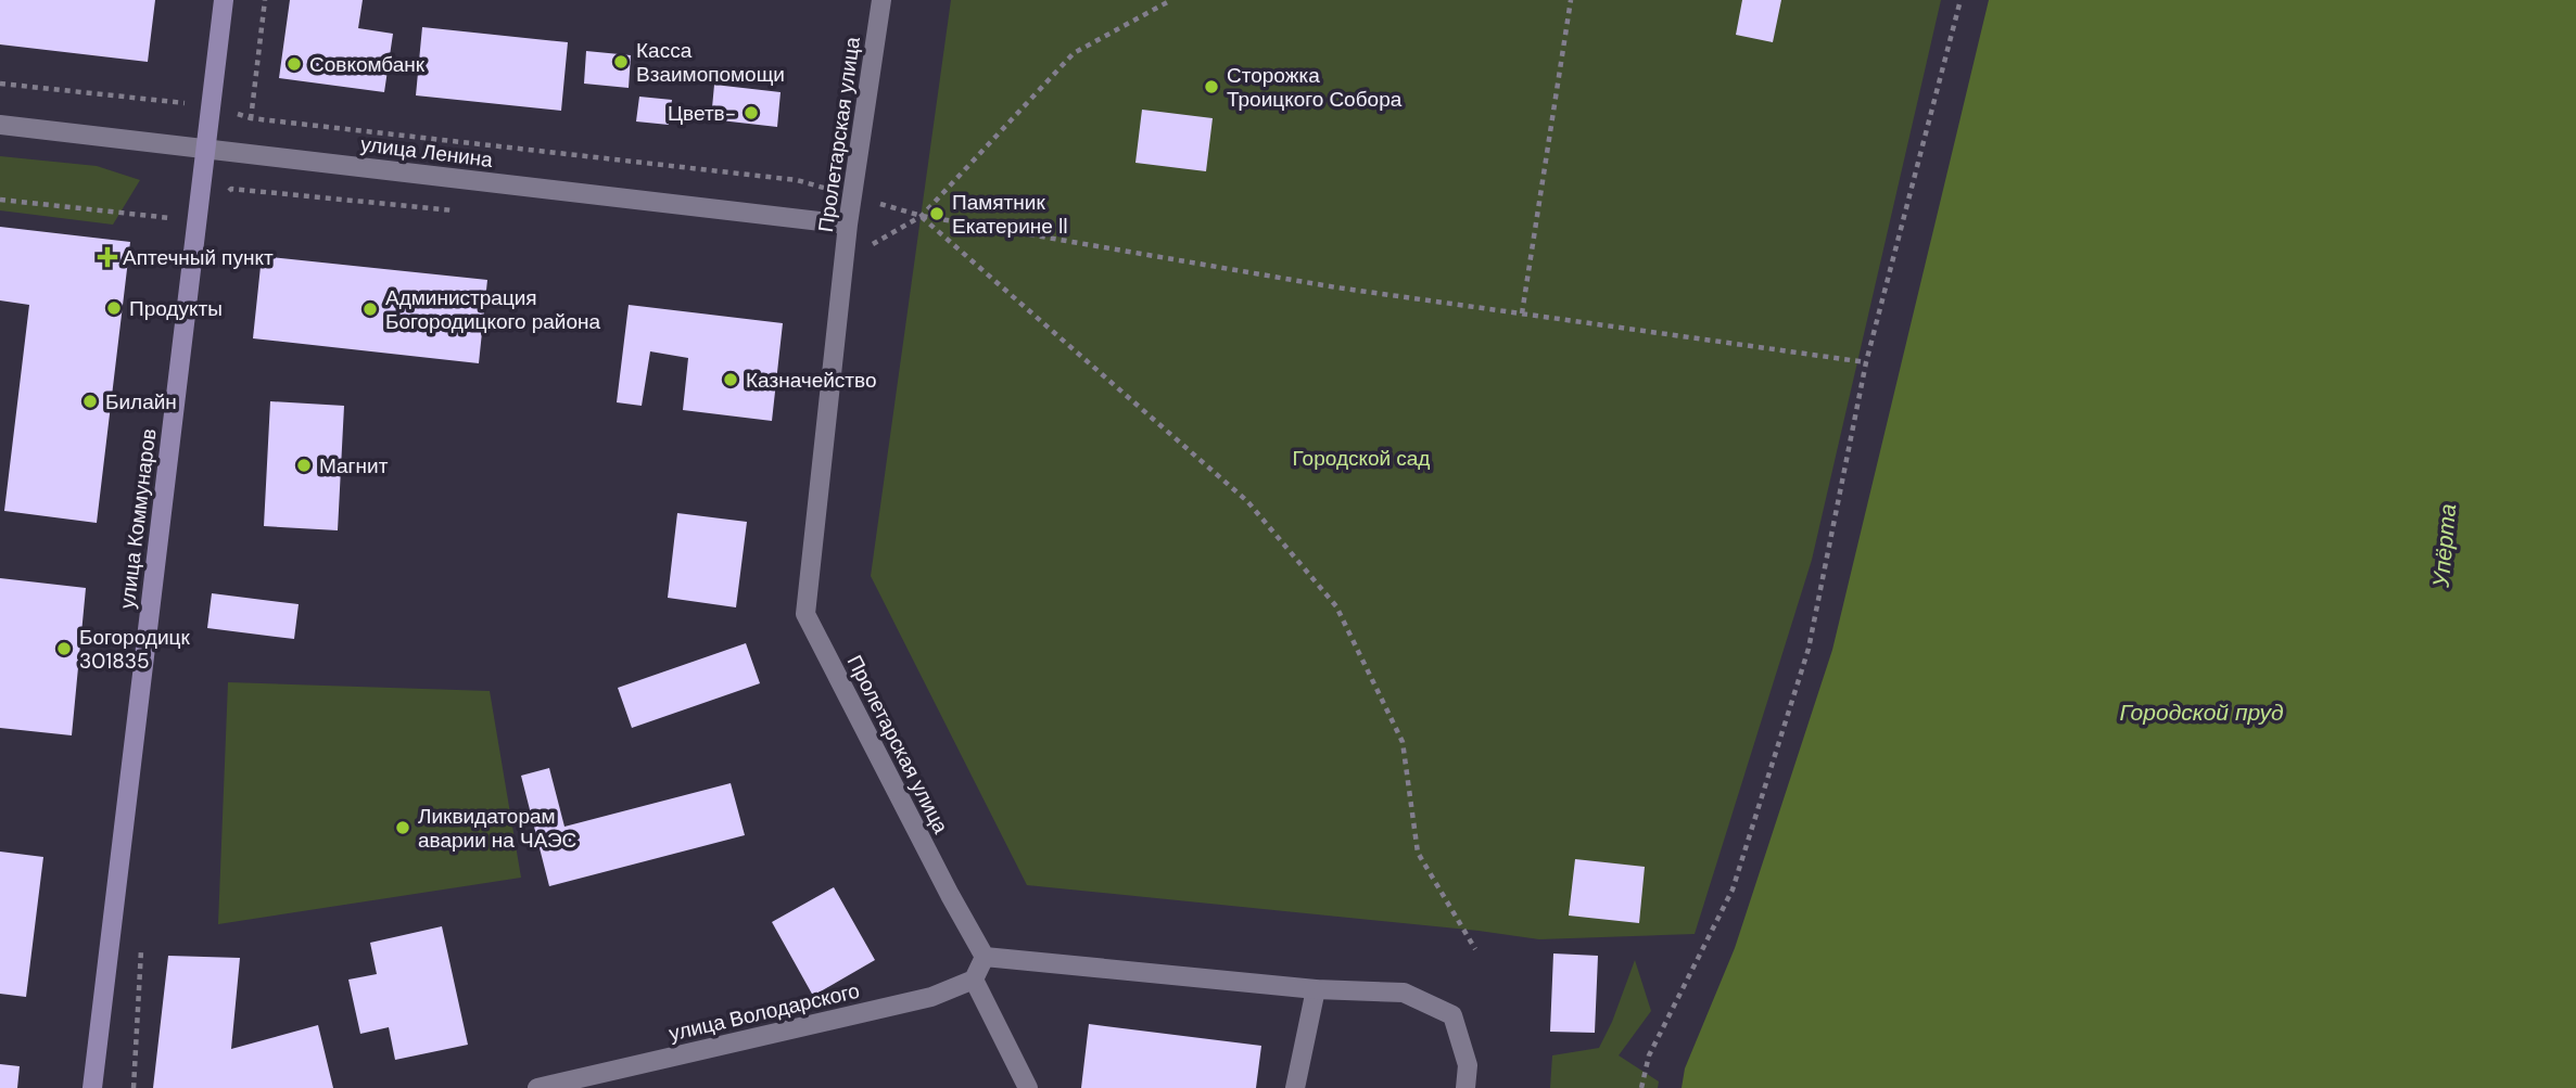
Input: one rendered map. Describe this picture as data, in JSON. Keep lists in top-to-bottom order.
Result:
{
  "streets": {
    "main road": ["улица Коммунаров"],
    "street": ["Пролетарская улица", "улица Ленина", "улица Володарского"]
  },
  "crossings": [
    ["Пролетарская улица", "улица Ленина"],
    ["улица Ленина", "улица Коммунаров"]
  ],
  "water": ["Упёрта", "Городской пруд"],
  "parks": ["Городской сад"],
  "places": {
    "other": [
      "Касса Взаимопомощи",
      "Совкомбанк",
      "Сторожка Троицкого Собора",
      "Цветв-",
      "Памятник Екатерине II",
      "Продукты",
      "Администрация Богородицкого района",
      "Казначейство",
      "Билайн",
      "Магнит",
      "Богородицк 301835",
      "Ликвидаторам аварии на ЧАЭС"
    ],
    "health": ["Аптечный пункт"]
  }
}
